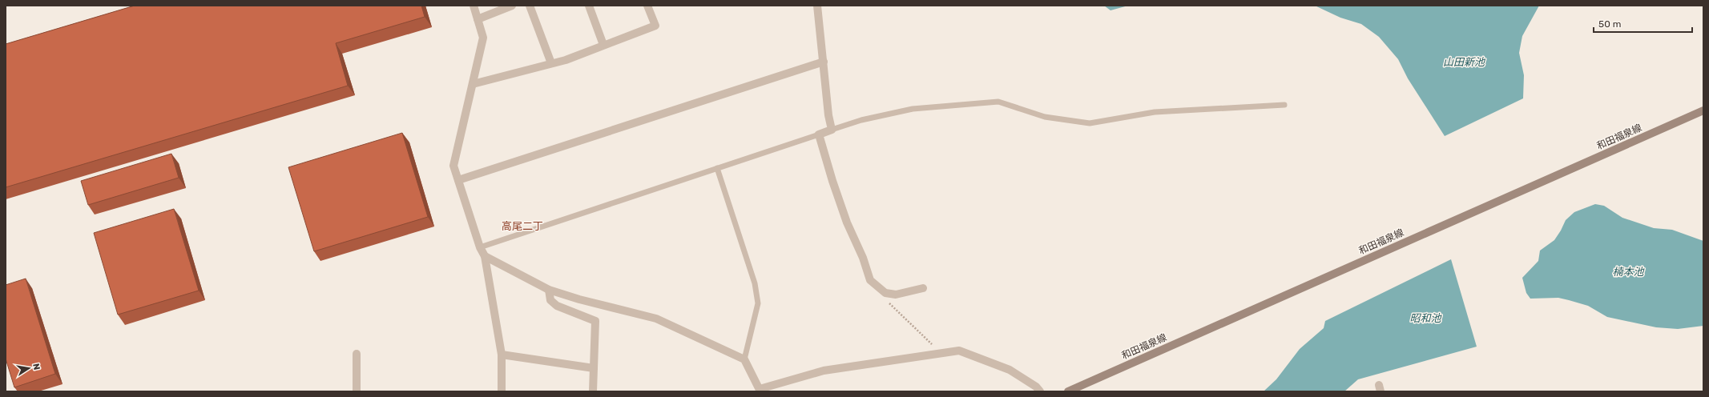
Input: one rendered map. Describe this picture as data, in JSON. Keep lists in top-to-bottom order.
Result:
{
  "streets": {
    "main road": ["和田福泉線"]
  },
  "districts": ["高尾二丁"],
  "water": ["山田新池", "楠本池", "昭和池"],
  "scale_bar": "50 m",
  "north": "right"
}
